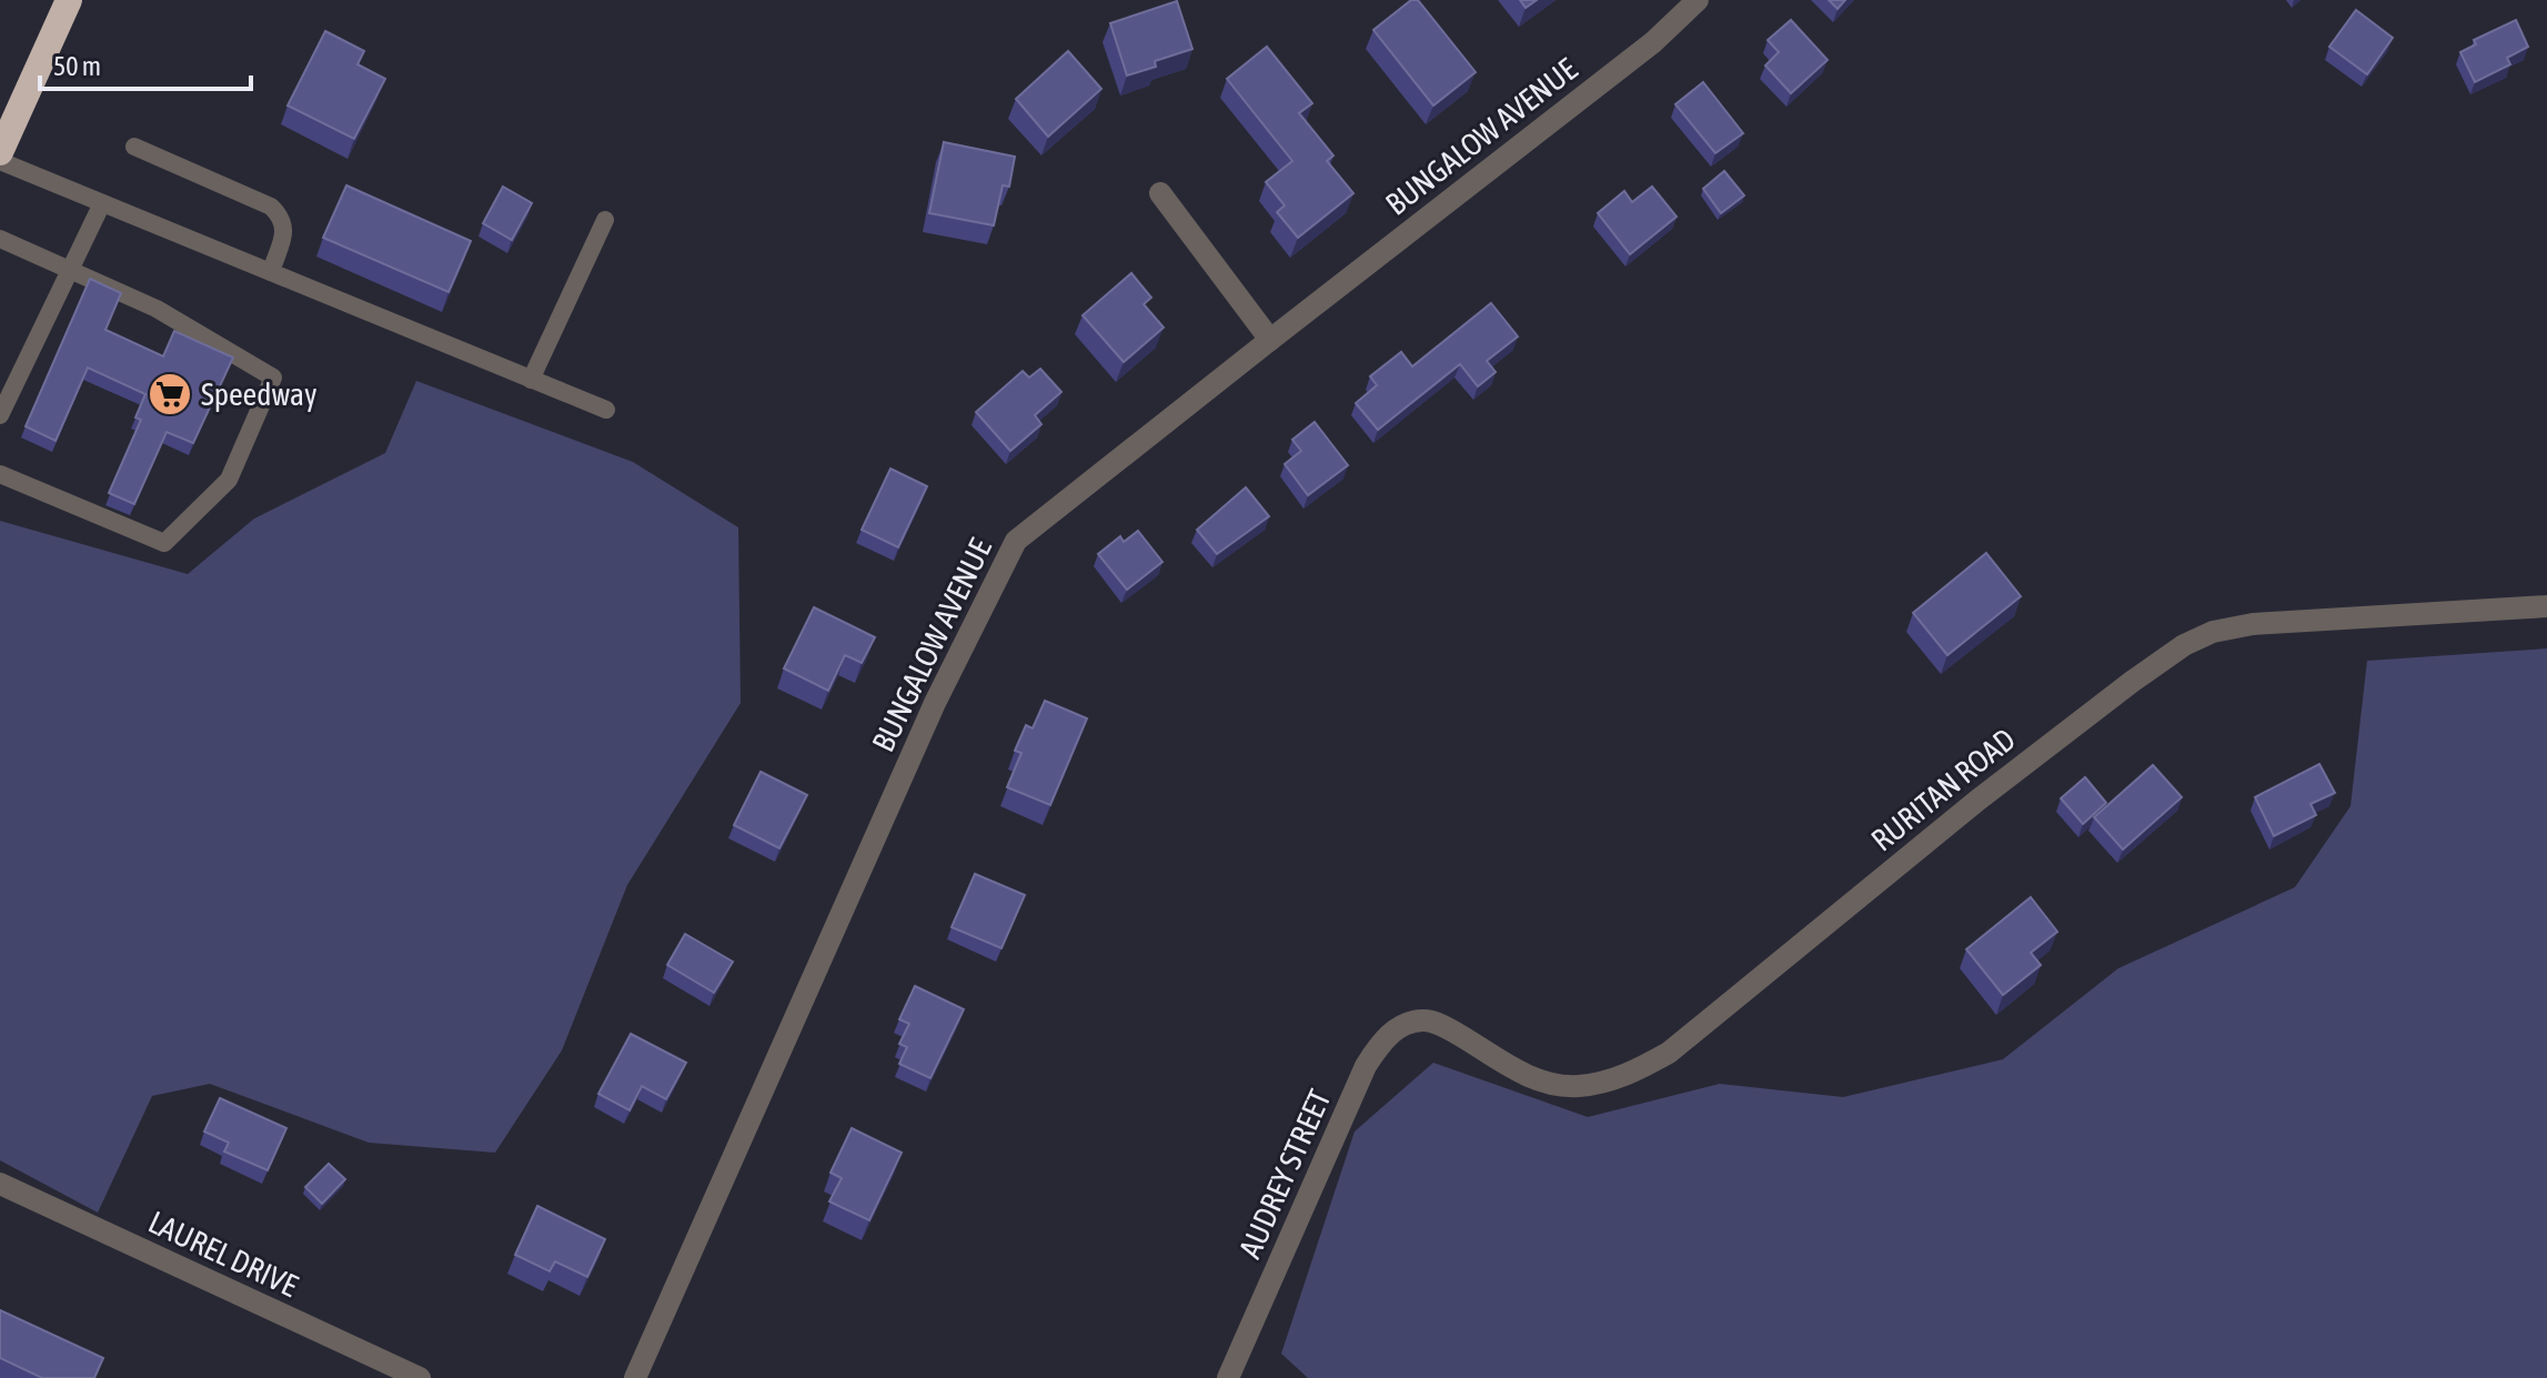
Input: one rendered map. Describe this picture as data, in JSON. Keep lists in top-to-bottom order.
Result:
{
  "streets": {
    "street": [
      "BUNGALOW AVENUE",
      "RURITAN ROAD",
      "AUDREY STREET",
      "LAUREL DRIVE"
    ]
  },
  "crossings": [
    ["RURITAN ROAD", "AUDREY STREET"]
  ],
  "places": {
    "supermarket": ["Speedway"]
  },
  "scale_bar": "50 m"
}
